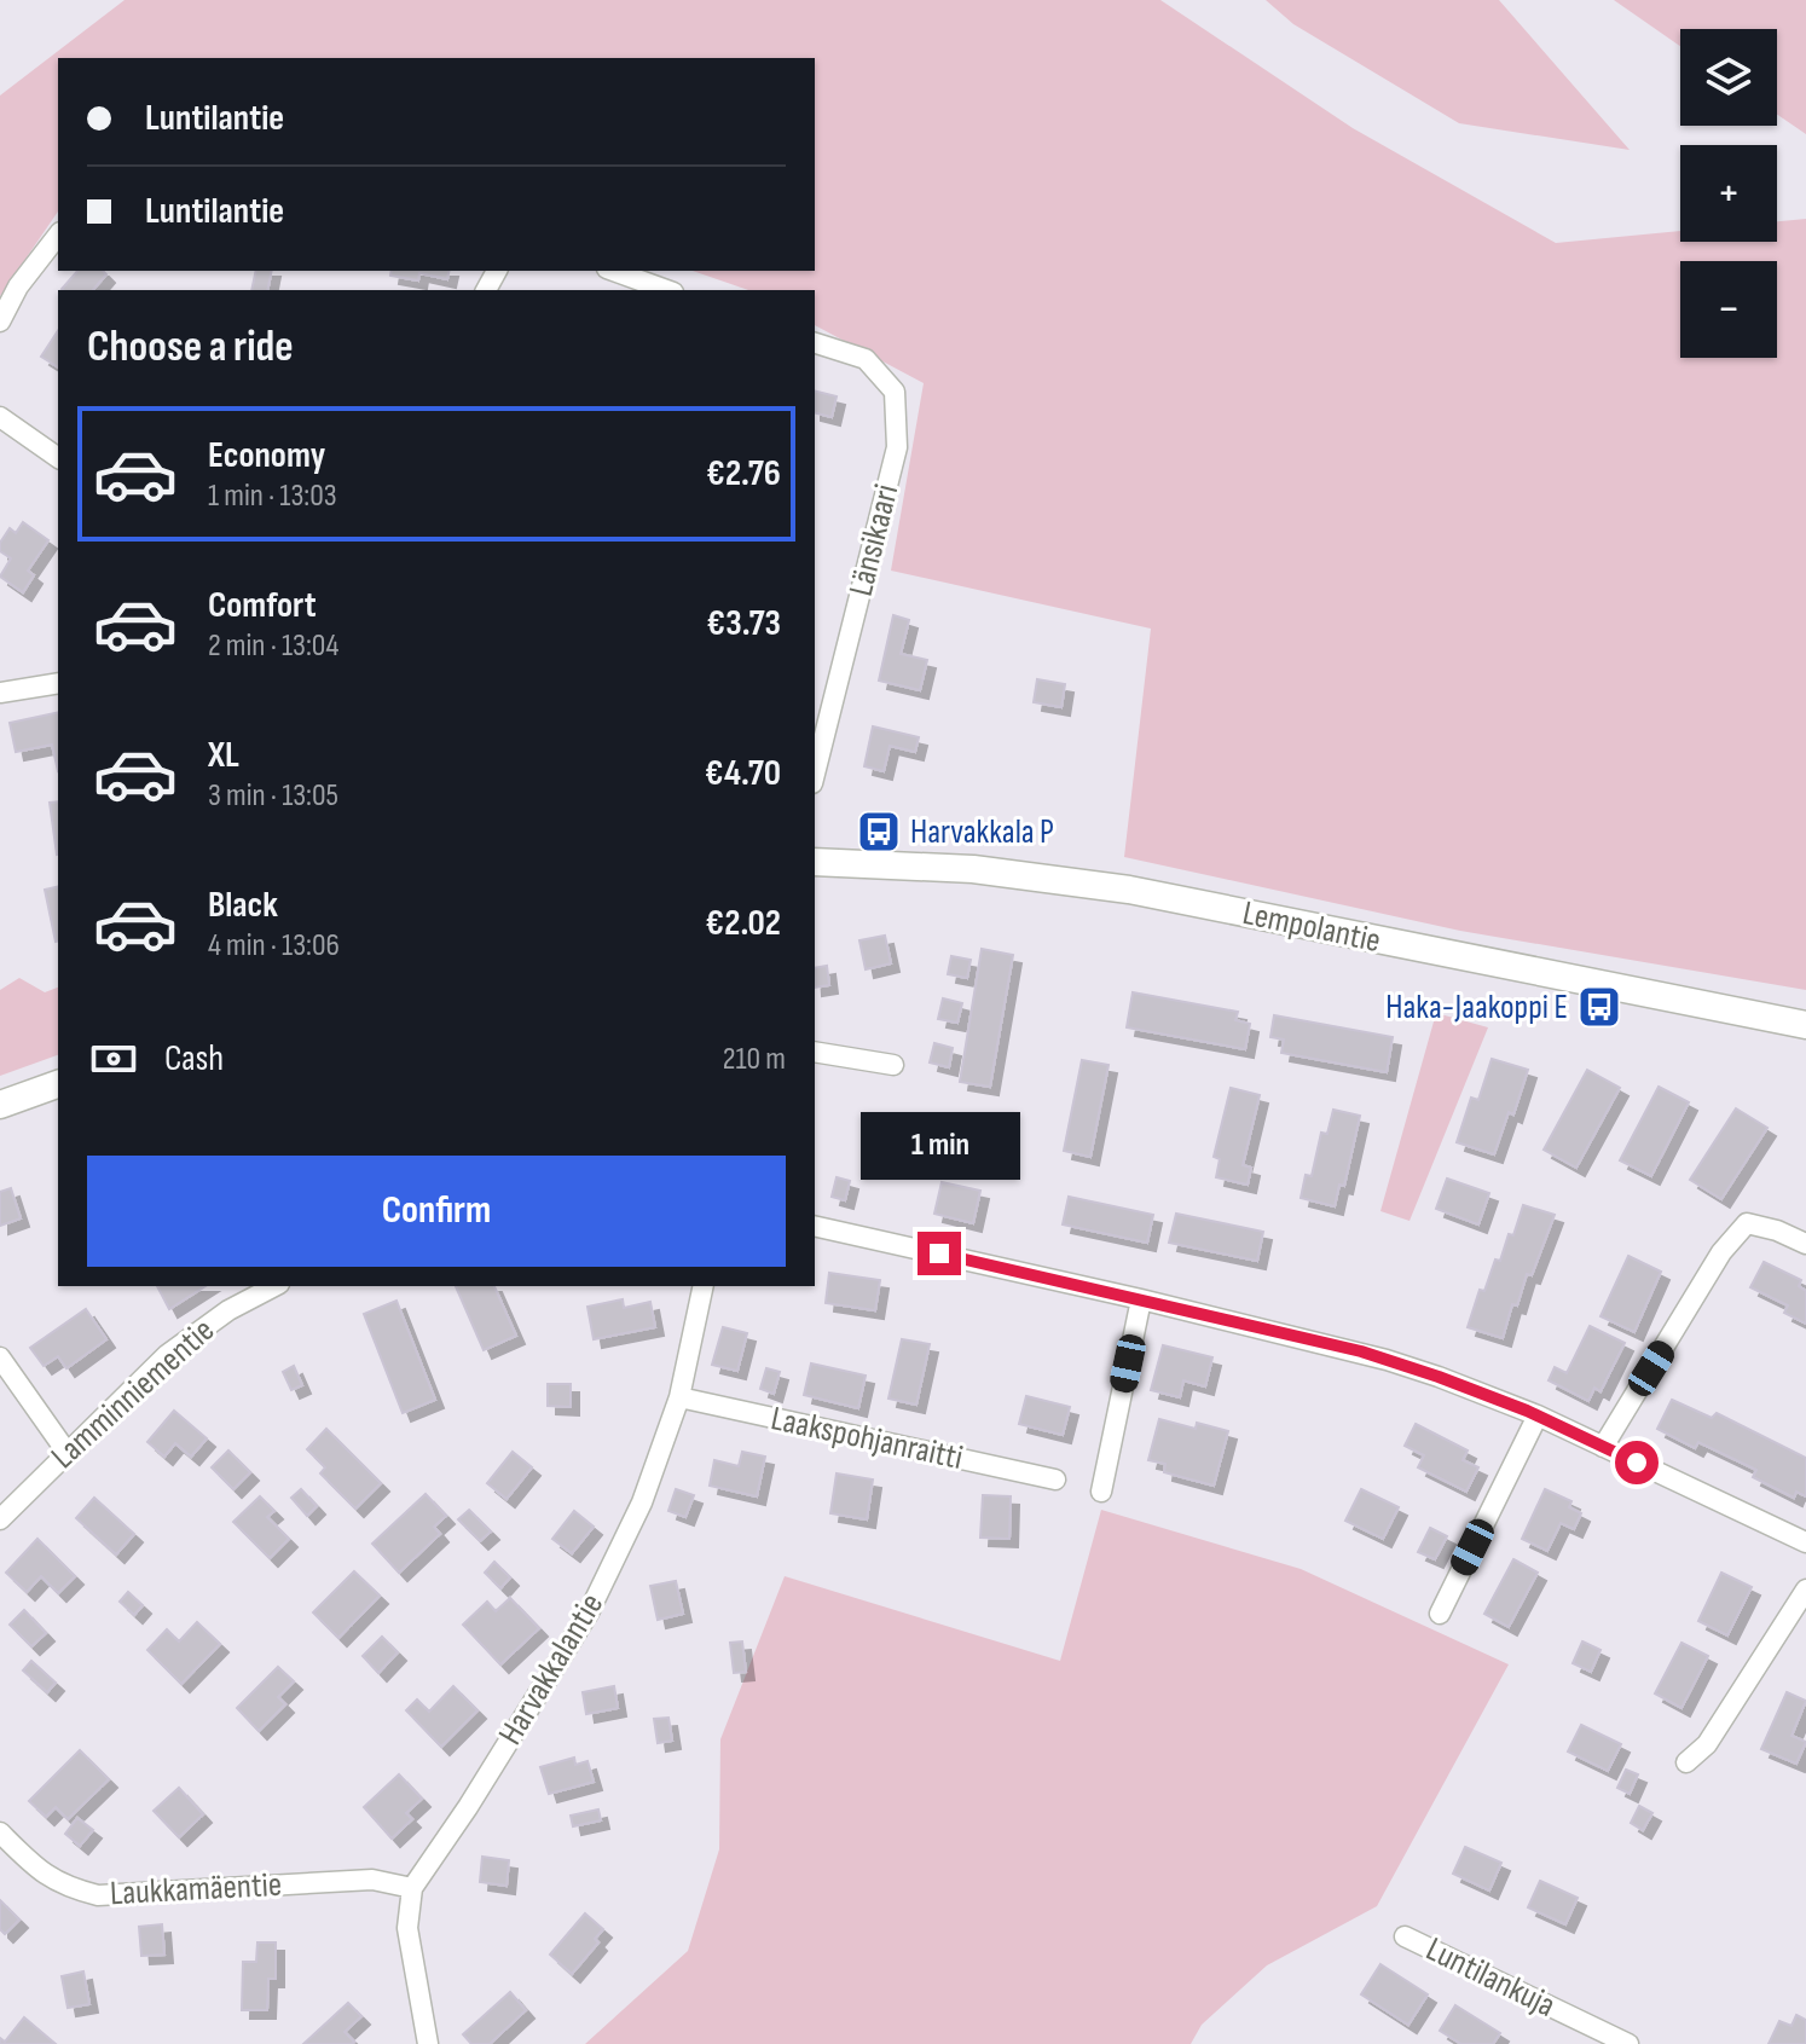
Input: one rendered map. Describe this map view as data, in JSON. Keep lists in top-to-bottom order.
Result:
{
  "streets": {
    "street": [
      "Länsikaari",
      "Lempolantie",
      "Lamminniementie",
      "Laakspohjanraitti",
      "Harvakkalantie",
      "Laukkamäentie",
      "Luntilankuja"
    ]
  },
  "crossings": [
    ["Laakspohjanraitti", "Harvakkalantie"],
    ["Harvakkalantie", "Laukkamäentie"]
  ],
  "places": {
    "bus stop": ["Harvakkala P", "Haka-Jaakoppi E"]
  },
  "page": {
    "map_buttons": ["+", "−"],
    "banner": ["Luntilantie", "Luntilantie"],
    "heading": "Choose a ride",
    "list": [
      {
        "name": "Economy",
        "note": "1 min · 13:03",
        "value": "€2.76"
      },
      {
        "name": "Comfort",
        "note": "2 min · 13:04",
        "value": "€3.73"
      },
      {
        "name": "XL",
        "note": "3 min · 13:05",
        "value": "€4.70"
      },
      {
        "name": "Black",
        "note": "4 min · 13:06",
        "value": "€2.02"
      }
    ],
    "pay": ["Cash", "210 m"],
    "bubble": "1 min",
    "buttons": "Confirm"
  }
}
